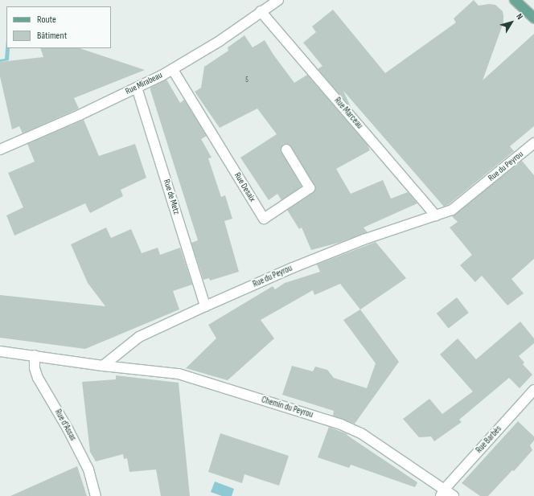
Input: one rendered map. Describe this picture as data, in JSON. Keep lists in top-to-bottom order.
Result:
{
  "streets": {
    "street": [
      "Rue Mirabeau",
      "Rue Marceau",
      "Rue du Peyrou",
      "Rue Desaix",
      "Rue de Metz",
      "Chemin du Peyrou",
      "Rue d'Assas",
      "Rue Barbès"
    ]
  },
  "crossings": [
    ["Rue Mirabeau", "Rue Marceau"],
    ["Rue Mirabeau", "Rue Desaix"],
    ["Rue Mirabeau", "Rue de Metz"],
    ["Rue Marceau", "Rue du Peyrou"],
    ["Rue du Peyrou", "Rue de Metz"],
    ["Rue du Peyrou", "Chemin du Peyrou"],
    ["Chemin du Peyrou", "Rue Barbès"]
  ],
  "house_numbers": ["5"],
  "legend": ["Route", "Bâtiment"],
  "north": "top right"
}
